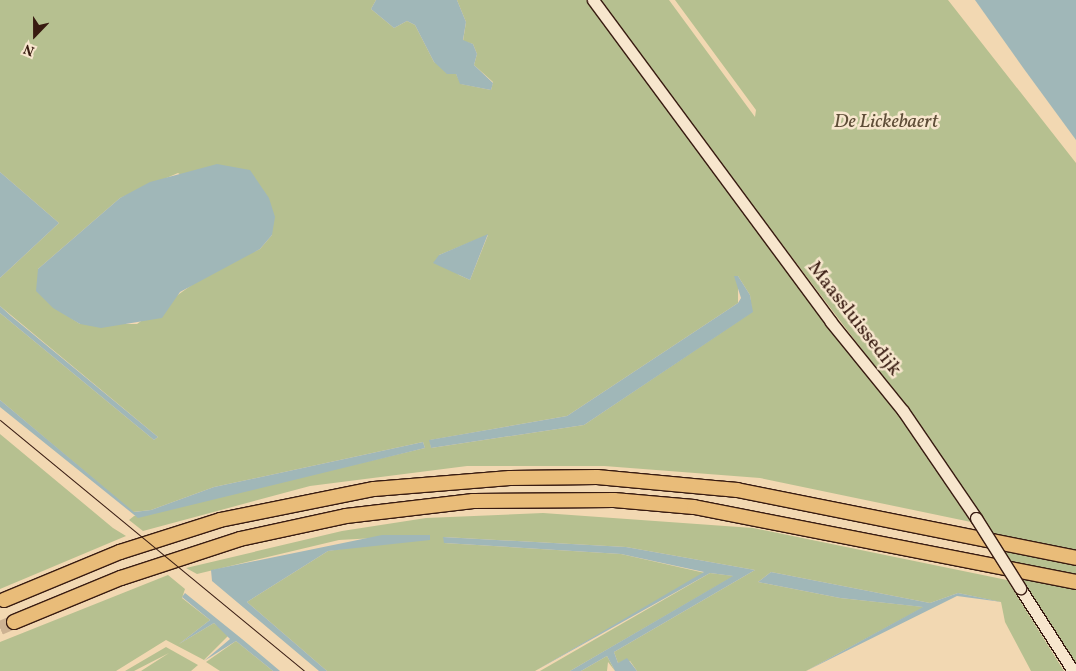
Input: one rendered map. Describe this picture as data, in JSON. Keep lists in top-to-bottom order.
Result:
{
  "streets": {
    "street": ["Maassluissedijk"]
  },
  "parks": ["De Lickebaert"],
  "north": "bottom"
}
